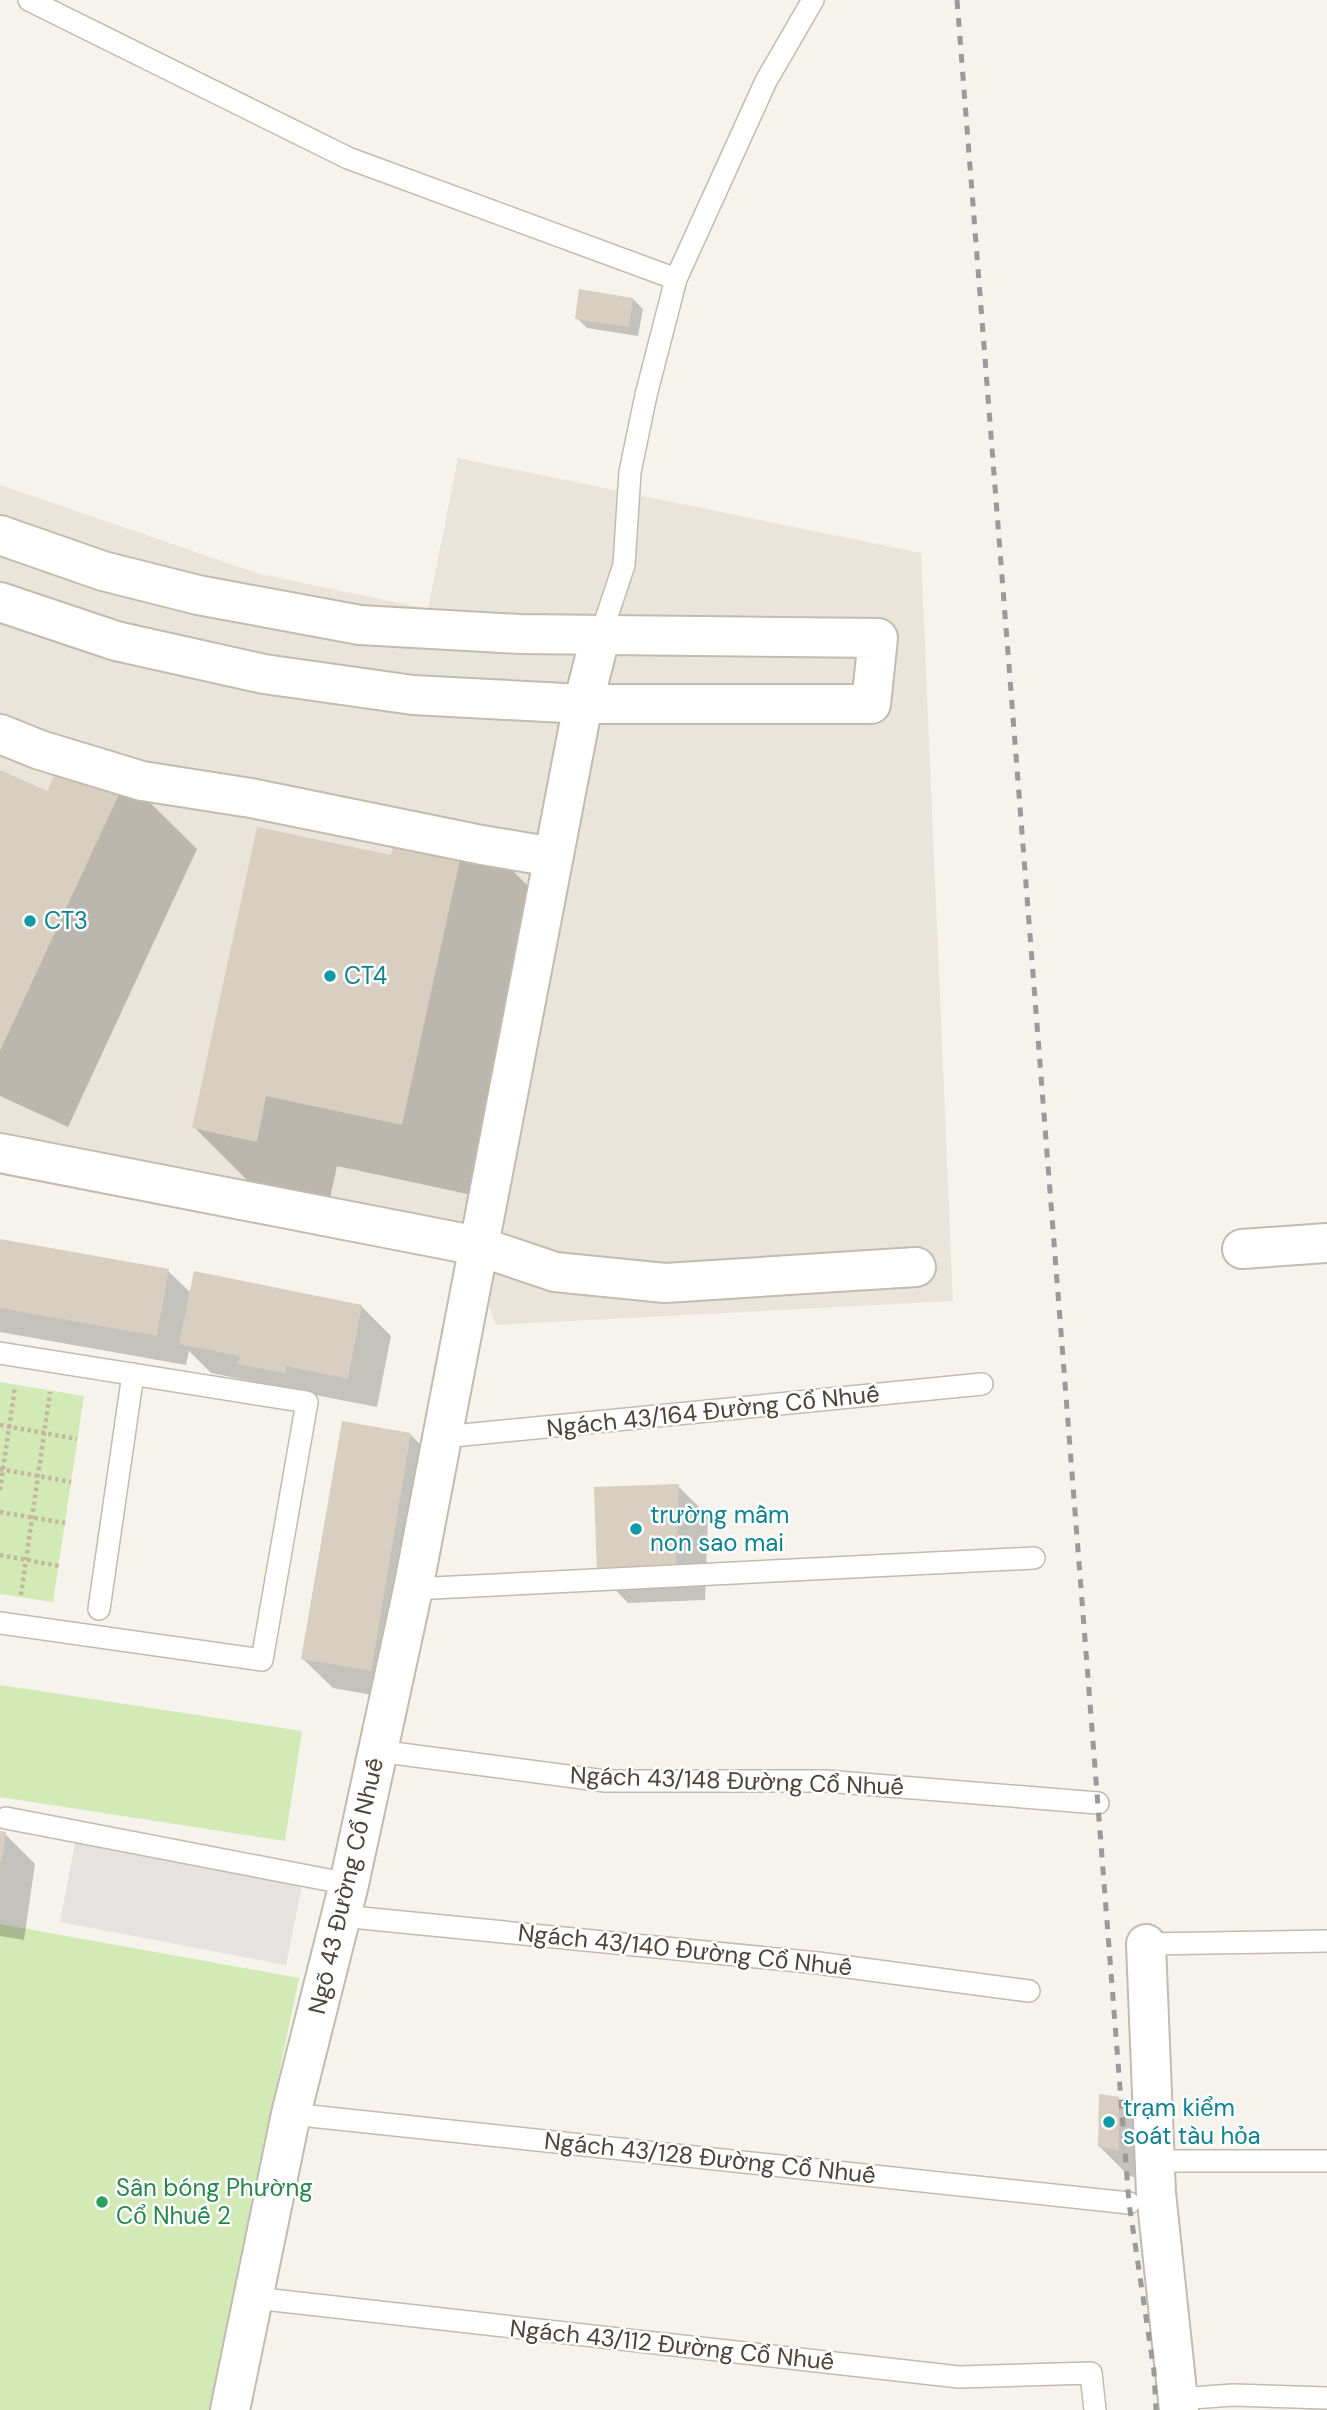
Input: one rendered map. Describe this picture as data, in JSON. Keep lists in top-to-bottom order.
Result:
{
  "streets": {
    "street": ["Ngõ 43 Đường Cổ Nhuế"],
    "lane": [
      "Ngách 43/164 Đường Cổ Nhuế",
      "Ngách 43/148 Đường Cổ Nhuế",
      "Ngách 43/140 Đường Cổ Nhuế",
      "Ngách 43/128 Đường Cổ Nhuế",
      "Ngách 43/112 Đường Cổ Nhuế"
    ]
  },
  "crossings": [
    ["Ngách 43/164 Đường Cổ Nhuế", "Ngõ 43 Đường Cổ Nhuế"],
    ["Ngách 43/148 Đường Cổ Nhuế", "Ngõ 43 Đường Cổ Nhuế"],
    ["Ngõ 43 Đường Cổ Nhuế", "Ngách 43/140 Đường Cổ Nhuế"],
    ["Ngõ 43 Đường Cổ Nhuế", "Ngách 43/128 Đường Cổ Nhuế"],
    ["Ngõ 43 Đường Cổ Nhuế", "Ngách 43/112 Đường Cổ Nhuế"]
  ],
  "places": [
    "CT3",
    "CT4",
    "trường mầm non sao mai",
    "trạm kiểm soát tàu hỏa",
    "Sân bóng Phường Cổ Nhuế 2"
  ]
}
